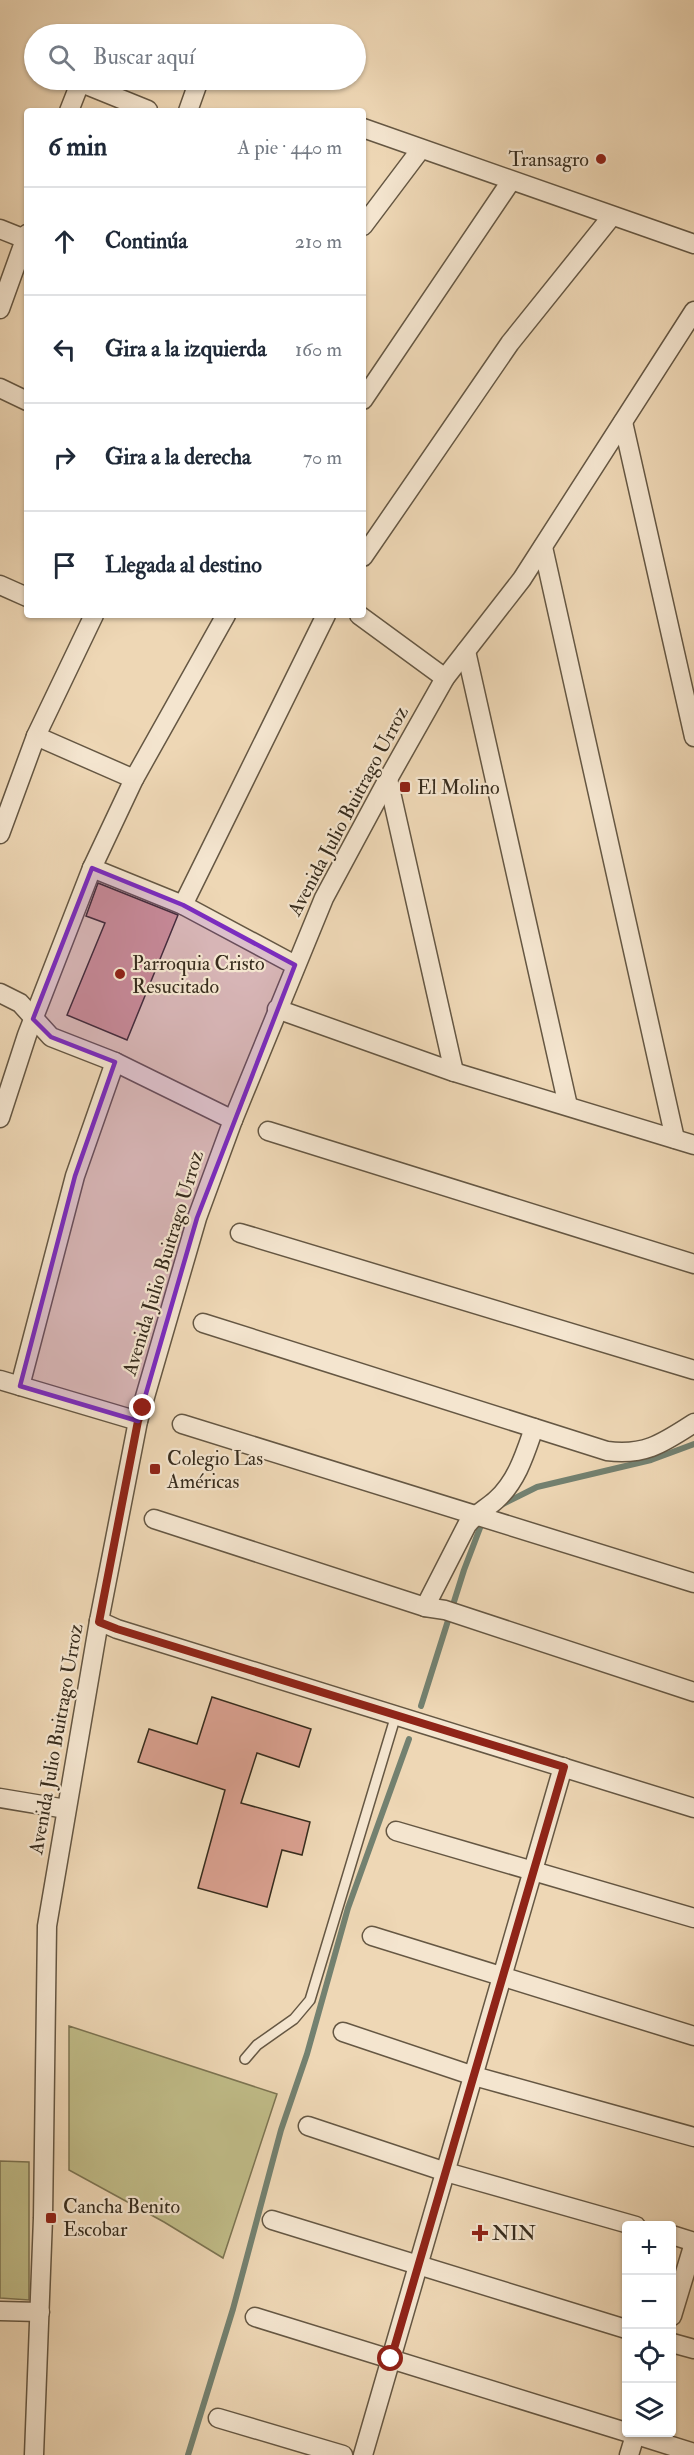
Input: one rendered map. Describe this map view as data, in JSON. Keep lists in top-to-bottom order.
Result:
{
  "streets": {
    "street": ["Avenida Julio Buitrago Urroz"]
  },
  "places": {
    "other": ["Transagro", "Parroquia Cristo Resucitado"],
    "transit": ["El Molino", "Colegio Las Américas", "Cancha Benito Escobar"],
    "health": ["NIN"]
  },
  "page": {
    "search": "Buscar aquí",
    "heading": ["6 min", "A pie · 440 m"],
    "list": [
      ["Continúa", "210 m"],
      ["Gira a la izquierda", "160 m"],
      ["Gira a la derecha", "70 m"],
      "Llegada al destino"
    ],
    "map_buttons": ["+", "−"]
  }
}
